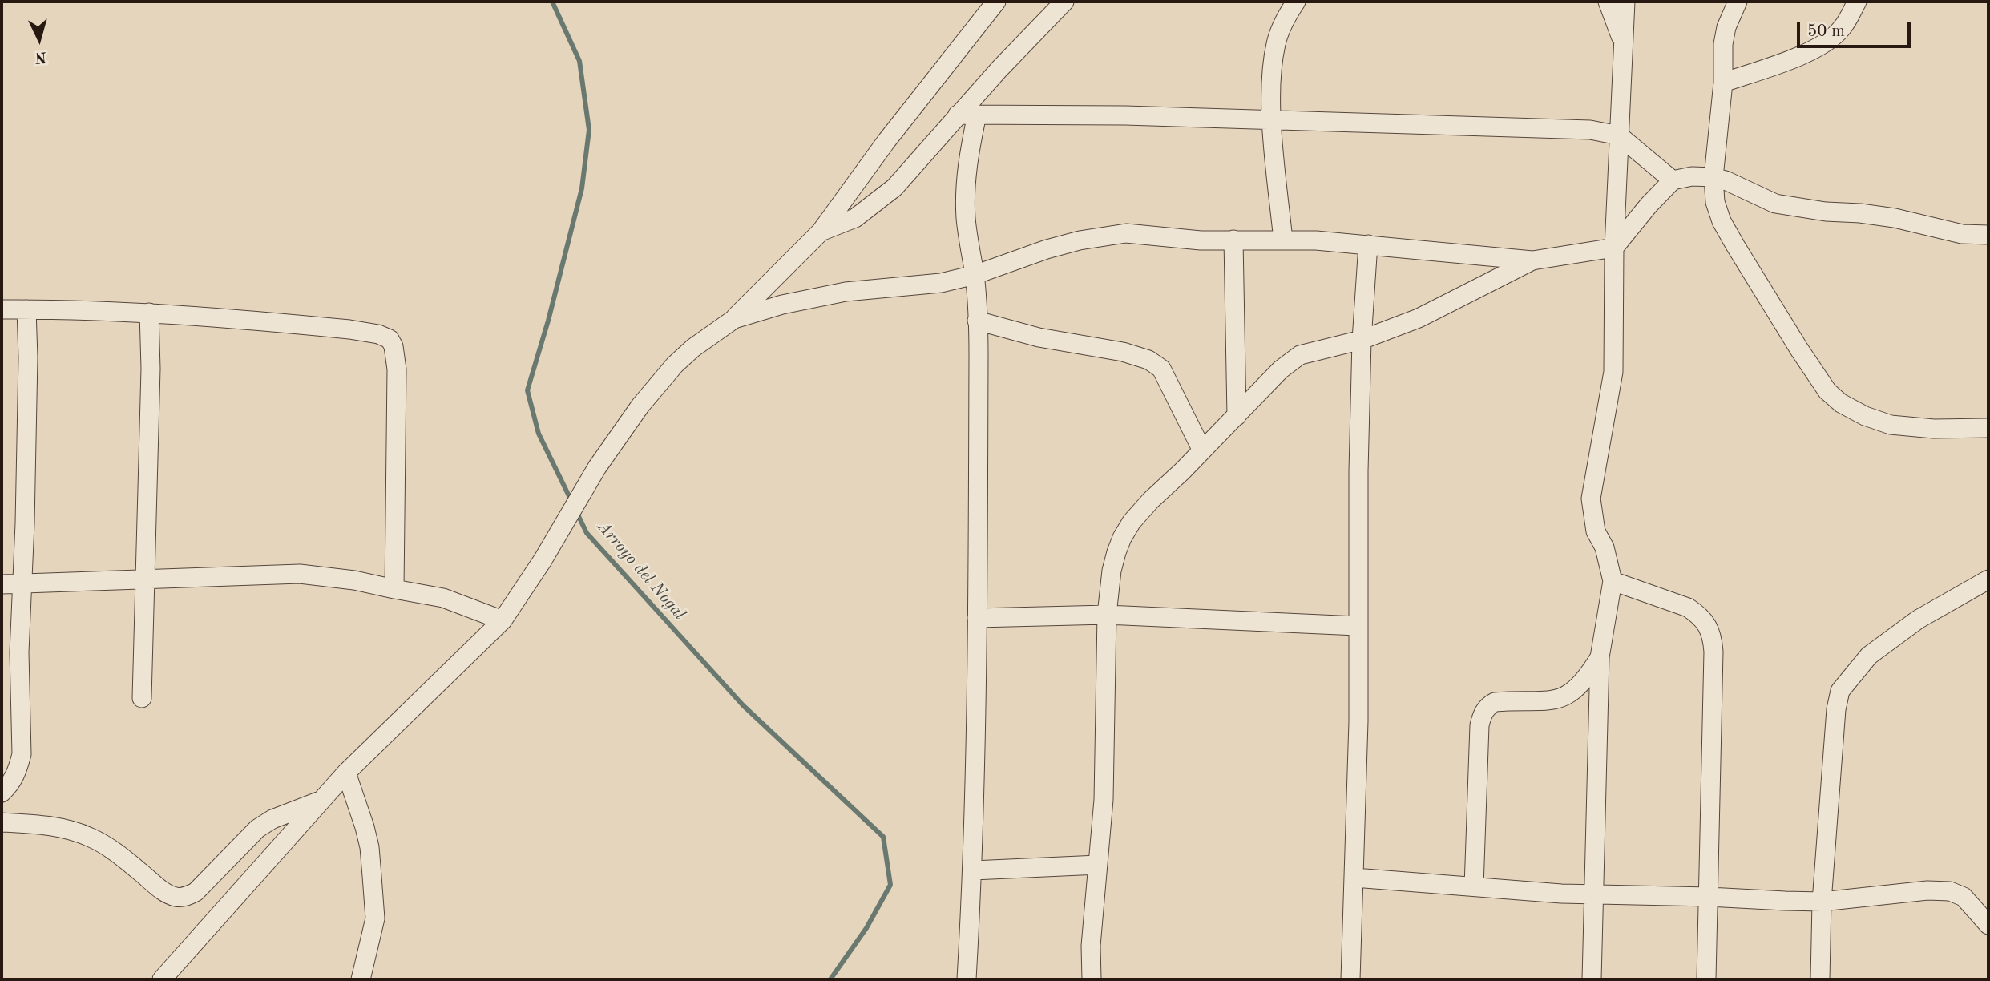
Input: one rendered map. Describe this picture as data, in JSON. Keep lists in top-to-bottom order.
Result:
{
  "water": ["Arroyo del Nogal"],
  "scale_bar": "50 m",
  "north": "bottom"
}
